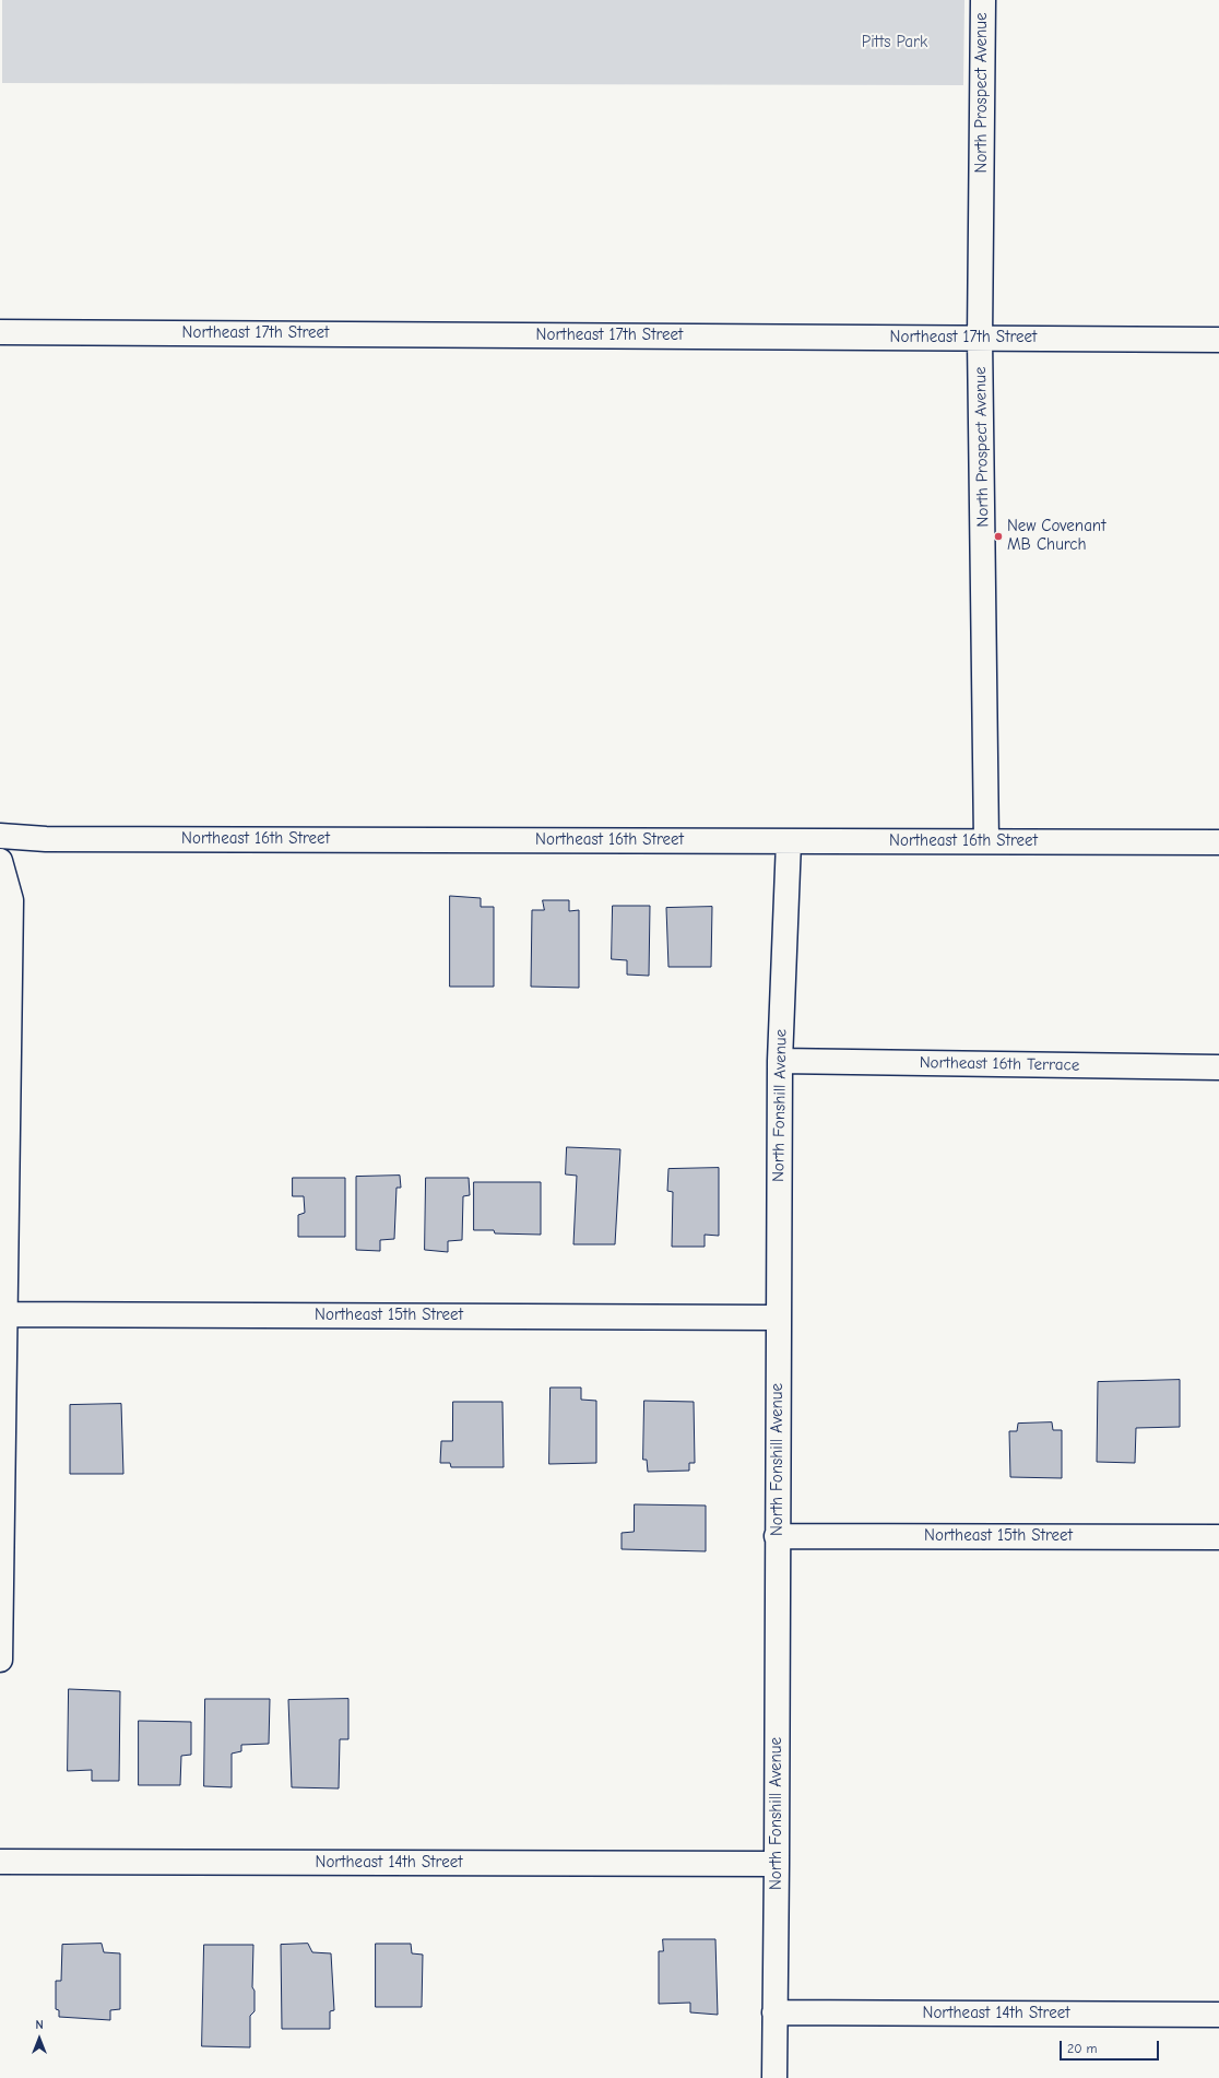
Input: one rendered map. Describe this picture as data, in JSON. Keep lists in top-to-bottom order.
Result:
{
  "streets": {
    "street": [
      "North Prospect Avenue",
      "Northeast 17th Street",
      "Northeast 16th Street",
      "Northeast 16th Terrace",
      "North Fonshill Avenue",
      "Northeast 15th Street",
      "Northeast 14th Street"
    ]
  },
  "crossings": [
    ["North Prospect Avenue", "Northeast 17th Street"],
    ["North Prospect Avenue", "Northeast 16th Street"],
    ["Northeast 16th Street", "North Fonshill Avenue"],
    ["Northeast 16th Terrace", "North Fonshill Avenue"],
    ["North Fonshill Avenue", "Northeast 15th Street"],
    ["North Fonshill Avenue", "Northeast 14th Street"]
  ],
  "parks": ["Pitts Park"],
  "places": ["New Covenant MB Church"],
  "scale_bar": "20 m",
  "north": "top"
}
